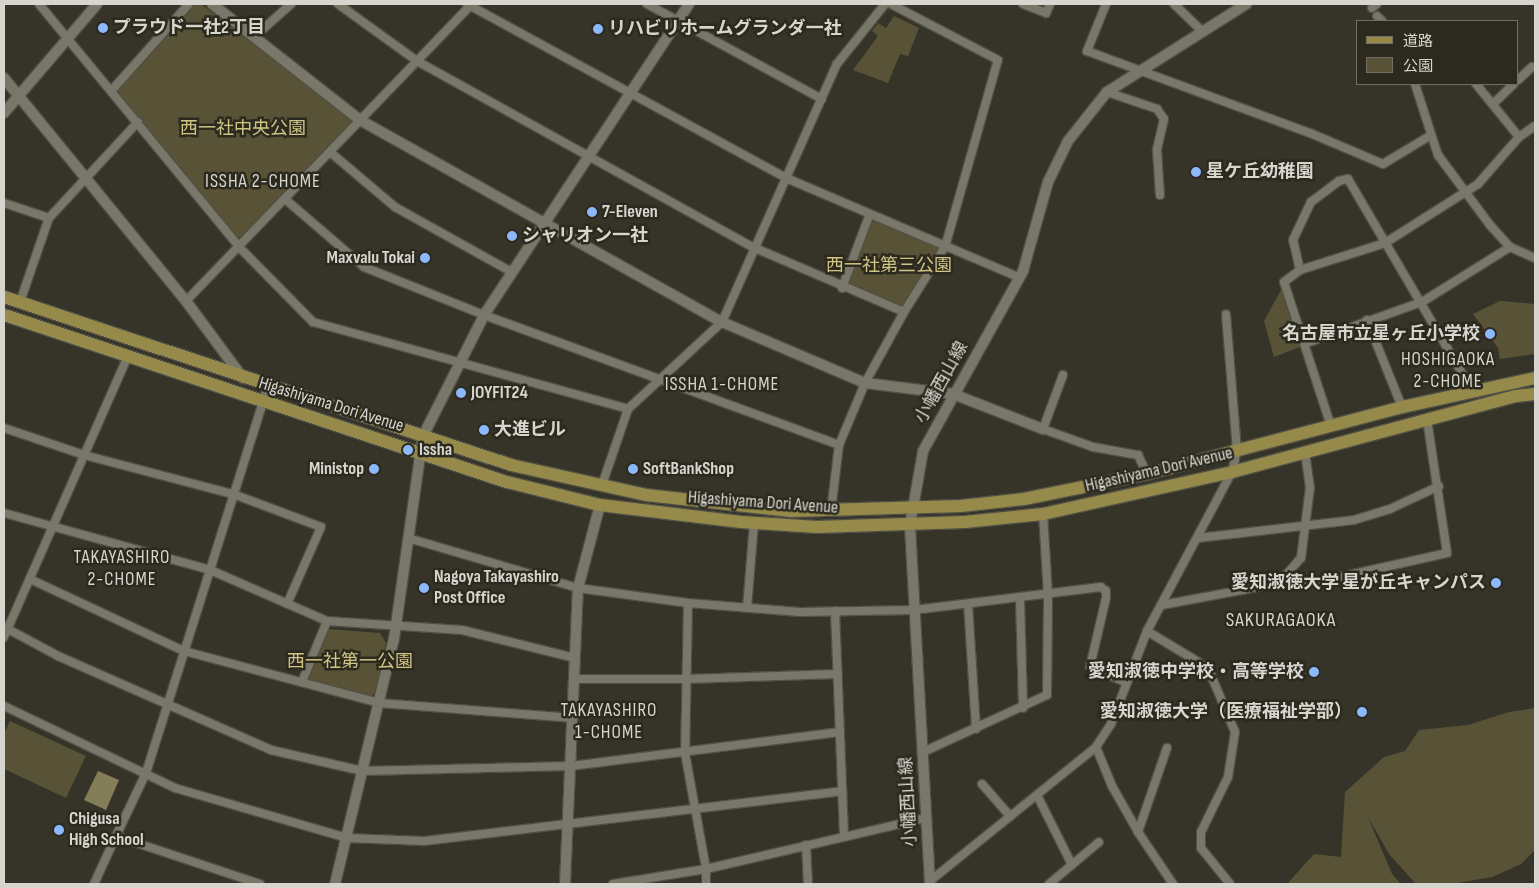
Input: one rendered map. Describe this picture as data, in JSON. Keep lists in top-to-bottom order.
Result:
{
  "streets": {
    "main road": ["Higashiyama Dori Avenue"],
    "street": ["小幡西山線"]
  },
  "crossings": [
    ["小幡西山線", "Higashiyama Dori Avenue"]
  ],
  "districts": [
    "ISSHA 2-CHOME",
    "HOSHIGAOKA 2-CHOME",
    "ISSHA 1-CHOME",
    "TAKAYASHIRO 2-CHOME",
    "SAKURAGAOKA",
    "TAKAYASHIRO 1-CHOME"
  ],
  "parks": ["西一社中央公園", "西一社第三公園", "西一社第一公園"],
  "places": [
    "プラウド一社2丁目",
    "リハビリホームグランダ一社",
    "星ケ丘幼稚園",
    "7-Eleven",
    "シャリオン一社",
    "Maxvalu Tokai",
    "名古屋市立星ヶ丘小学校",
    "JOYFIT24",
    "大進ビル",
    "Issha",
    "Ministop",
    "SoftBankShop",
    "愛知淑徳大学 星が丘キャンパス",
    "Nagoya Takayashiro Post Office",
    "愛知淑徳中学校・高等学校",
    "愛知淑徳大学（医療福祉学部）",
    "Chigusa High School"
  ],
  "legend": ["道路", "公園"]
}
